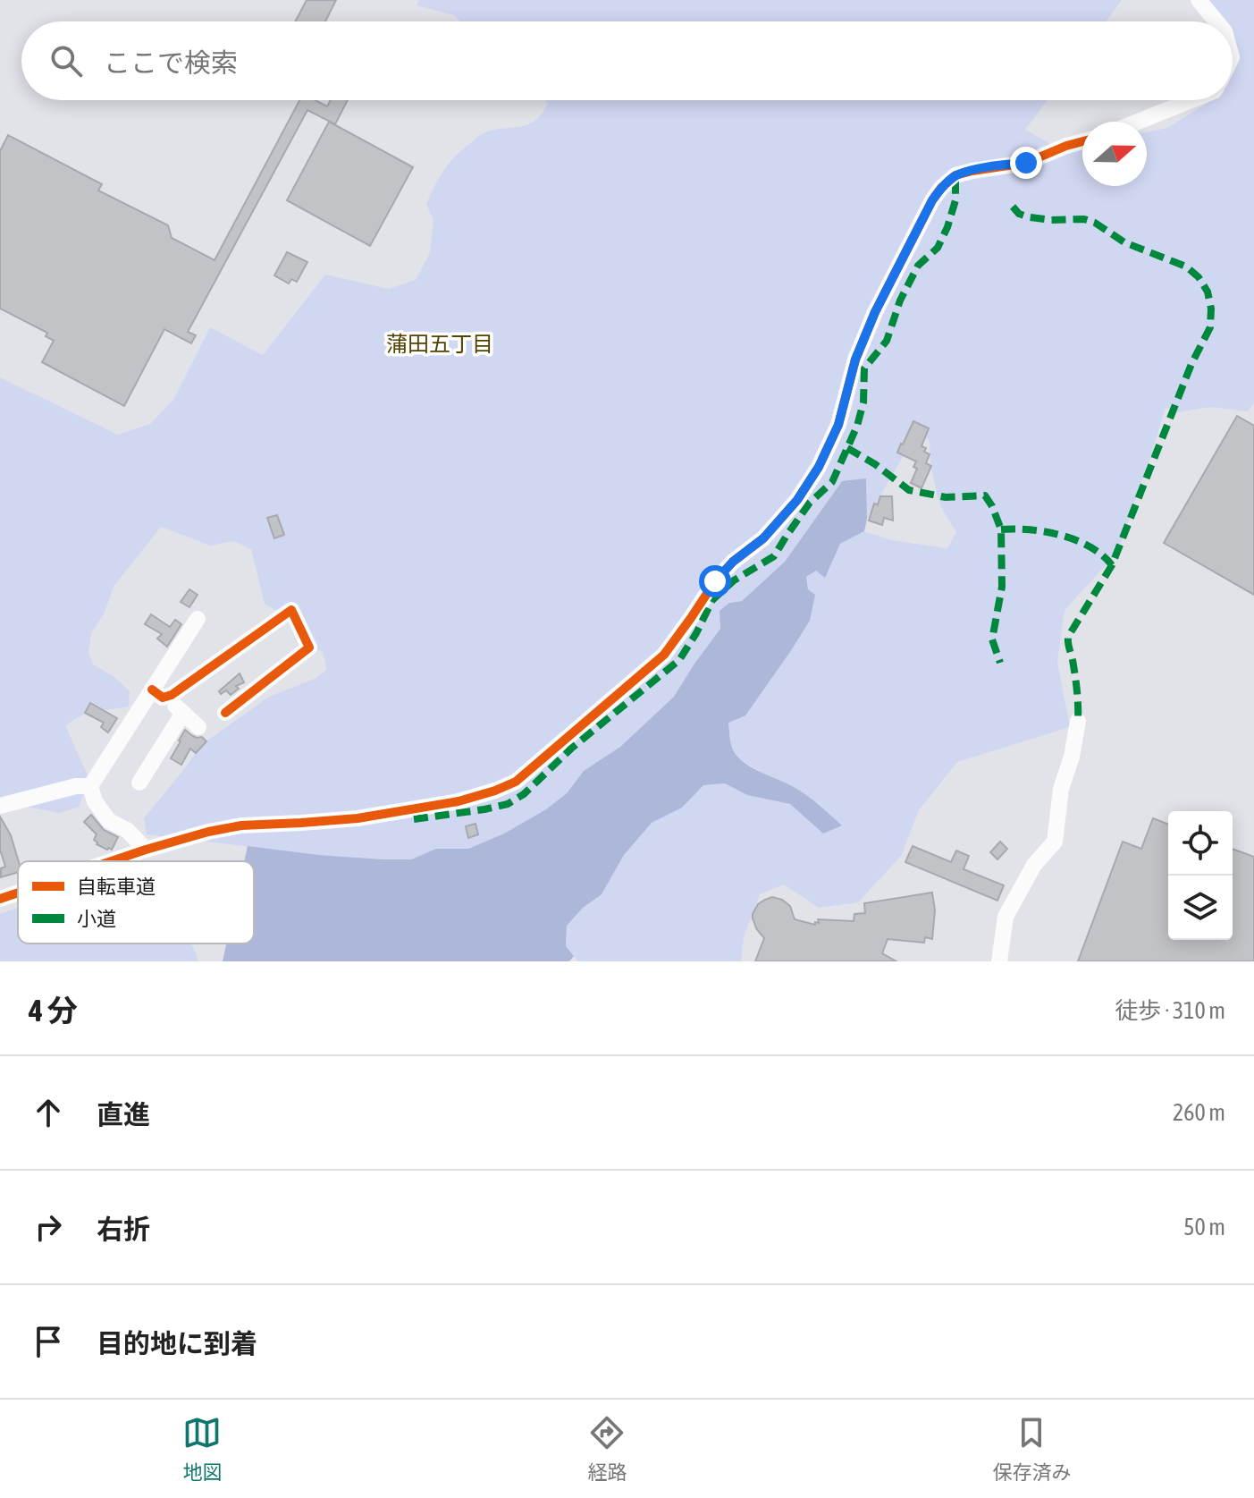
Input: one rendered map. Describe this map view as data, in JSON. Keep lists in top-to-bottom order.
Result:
{
  "districts": ["蒲田五丁目"],
  "legend": ["自転車道", "小道"],
  "north": "right",
  "page": {
    "search": "ここで検索",
    "heading": ["4 分", "徒歩 · 310 m"],
    "list": [
      ["直進", "260 m"],
      ["右折", "50 m"],
      "目的地に到着"
    ],
    "nav": ["地図", "経路", "保存済み"]
  }
}
